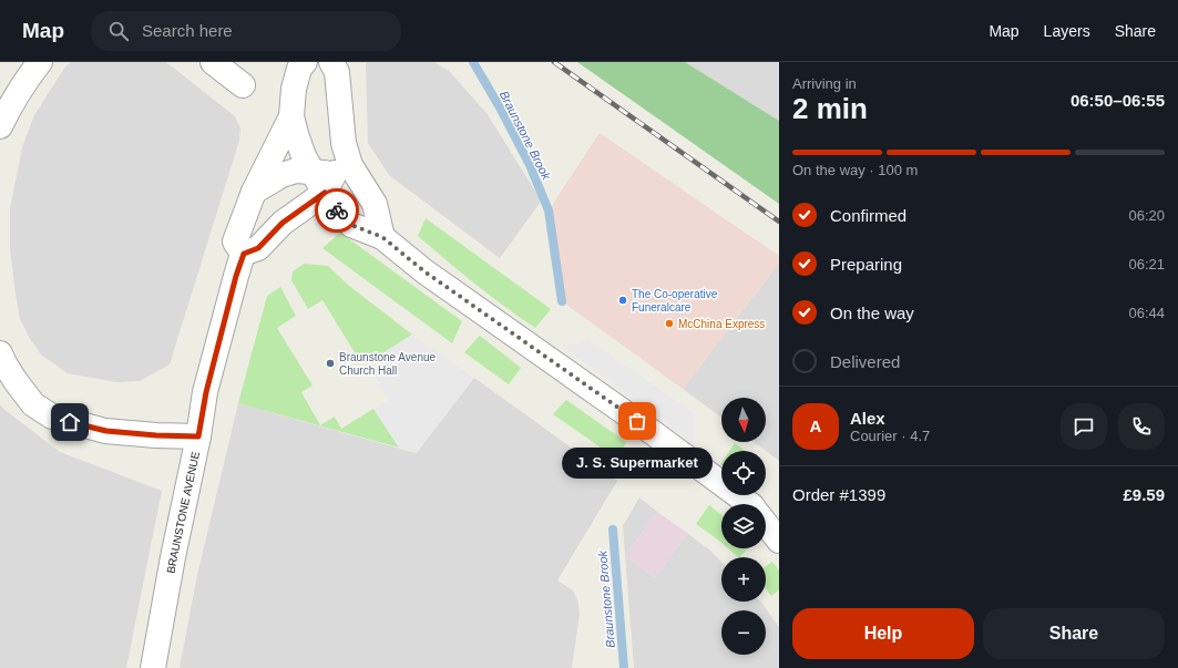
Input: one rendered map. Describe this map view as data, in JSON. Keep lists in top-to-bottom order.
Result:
{
  "streets": {
    "street": ["BRAUNSTONE AVENUE"]
  },
  "water": ["Braunstone Brook"],
  "places": [
    "The Co-operative Funeralcare",
    "McChina Express",
    "Braunstone Avenue Church Hall",
    "J. S. Supermarket"
  ],
  "north": "bottom",
  "page": {
    "header": "Map",
    "search": "Search here",
    "nav": ["Map", "Layers", "Share"],
    "heading": ["2 min", "Arriving in", "06:50–06:55"],
    "panel": [
      "Alex",
      "Courier · 4.7",
      "Order #1399",
      "£9.59"
    ],
    "bar": "On the way · 100 m",
    "list": [
      ["Confirmed", "06:20"],
      ["Preparing", "06:21"],
      ["On the way", "06:44"],
      "Delivered"
    ],
    "map_buttons": ["+", "−"],
    "round": "A",
    "bubble": "J. S. Supermarket",
    "buttons": ["Help", "Share"]
  }
}
